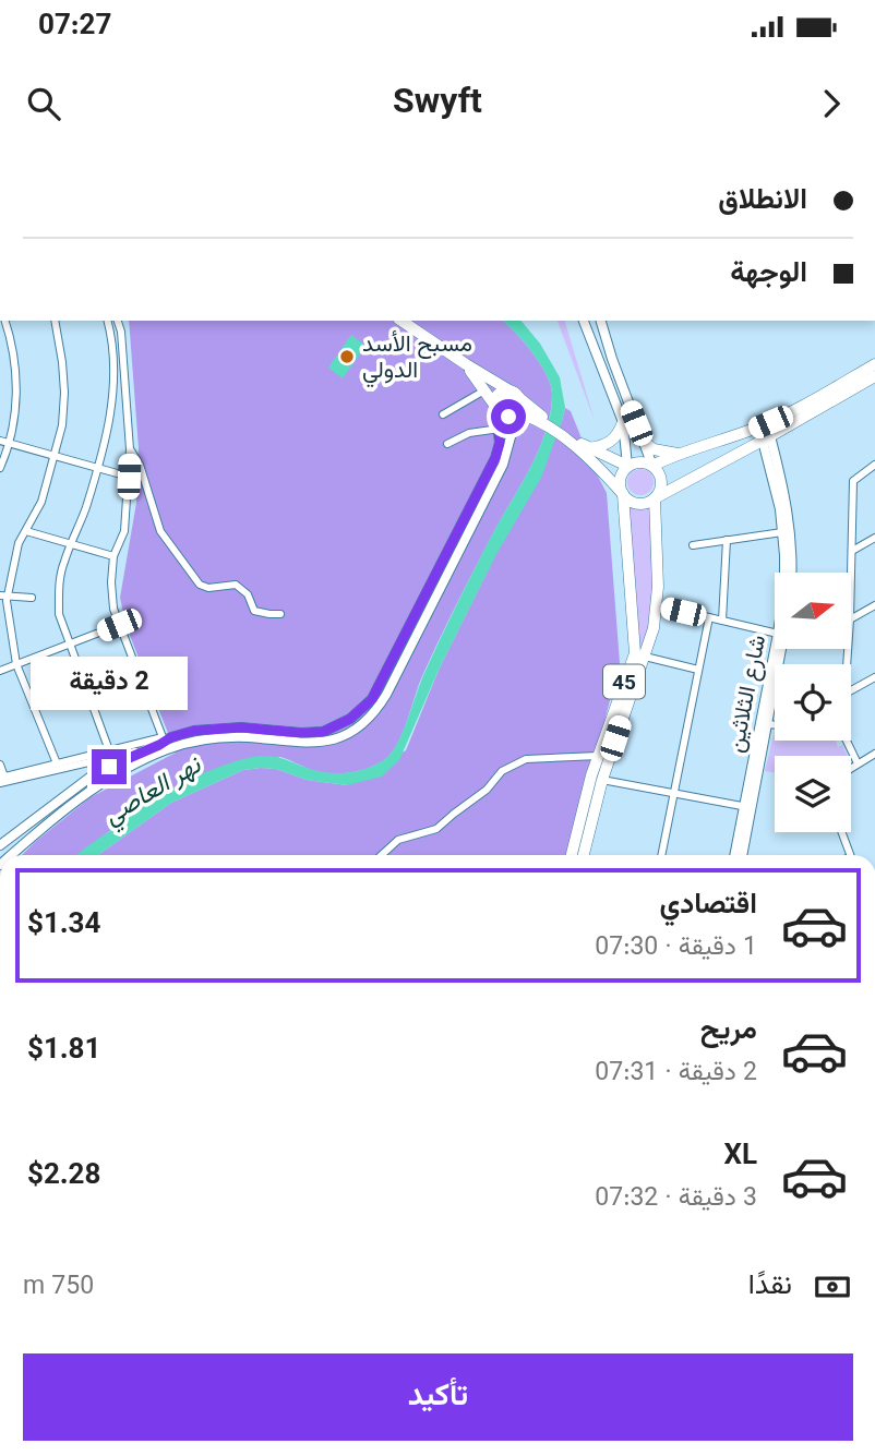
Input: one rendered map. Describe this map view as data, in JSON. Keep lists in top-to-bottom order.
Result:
{
  "streets": {
    "main road": ["45", "شارع الثلاثين"]
  },
  "water": ["نهر العاصي"],
  "places": ["مسبح الأسد الدولي"],
  "north": "right",
  "page": {
    "status": "07:27",
    "header": "Swyft",
    "banner": ["الانطلاق", "الوجهة"],
    "bubble": "2 دقيقة",
    "list": [
      {
        "name": "اقتصادي",
        "note": "1 دقيقة · 07:30",
        "value": "$1.34"
      },
      {
        "name": "مريح",
        "note": "2 دقيقة · 07:31",
        "value": "$1.81"
      },
      {
        "name": "XL",
        "note": "3 دقيقة · 07:32",
        "value": "$2.28"
      }
    ],
    "pay": ["نقدًا", "750 m"],
    "buttons": "تأكيد"
  }
}
